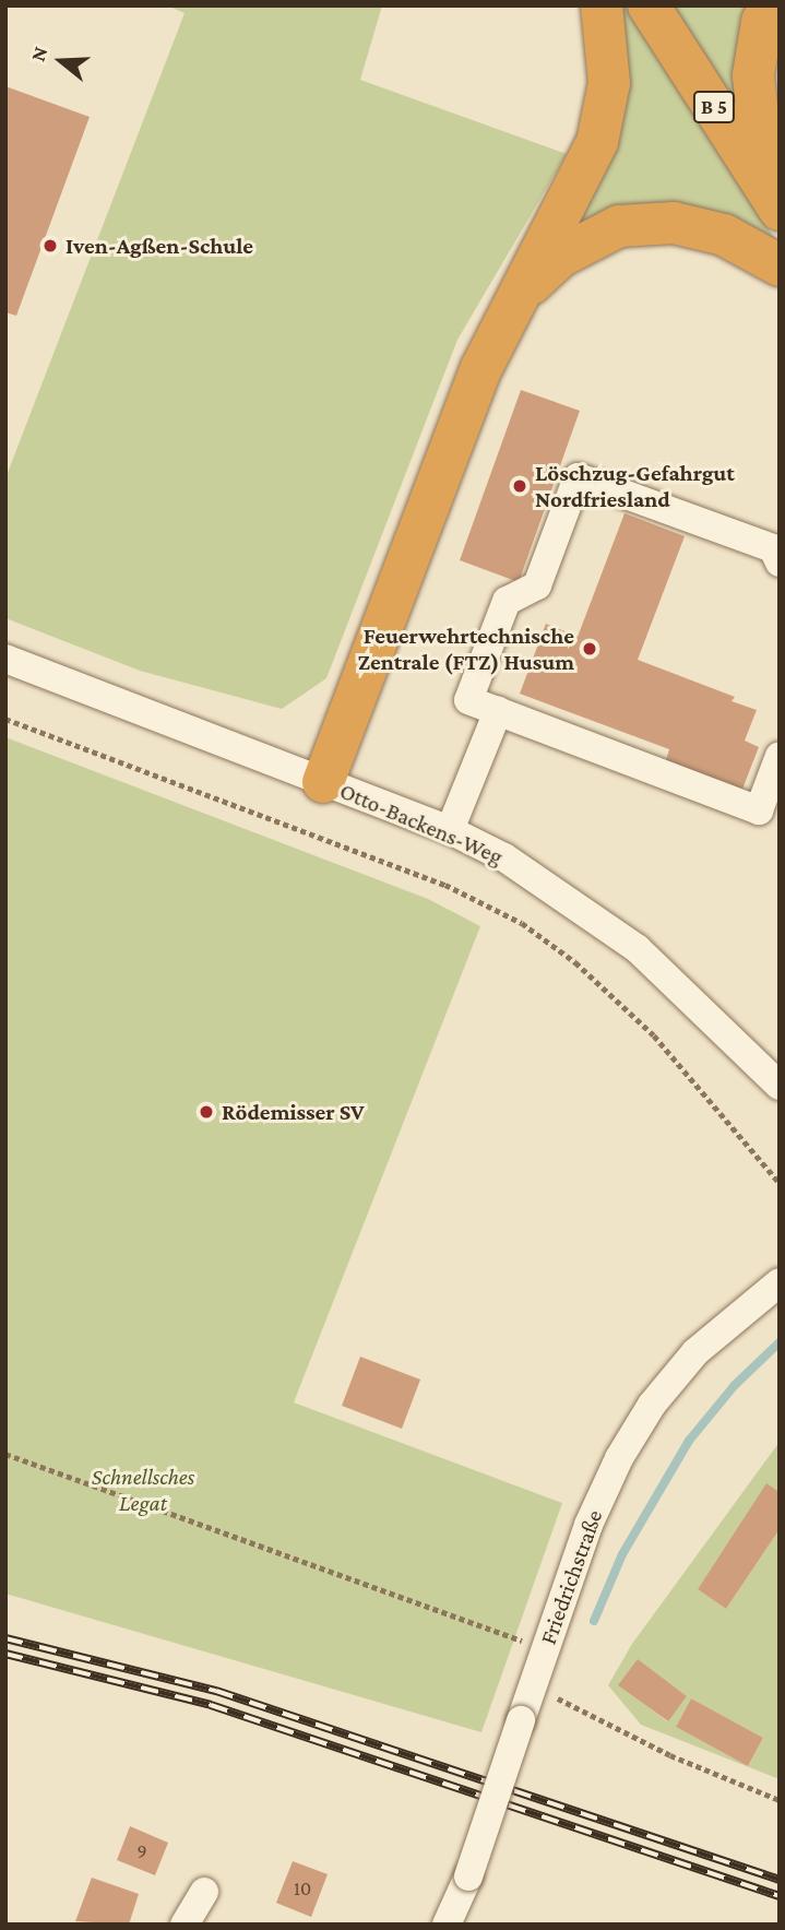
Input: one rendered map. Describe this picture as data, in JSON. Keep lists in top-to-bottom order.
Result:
{
  "streets": {
    "highway": ["B 5"],
    "street": ["Otto-Backens-Weg", "Friedrichstraße"]
  },
  "parks": ["Schnellsches Legat"],
  "places": [
    "Iven-Agßen-Schule",
    "Löschzug-Gefahrgut Nordfriesland",
    "Feuerwehrtechnische Zentrale (FTZ) Husum",
    "Rödemisser SV"
  ],
  "house_numbers": ["9", "10"],
  "north": "left"
}
